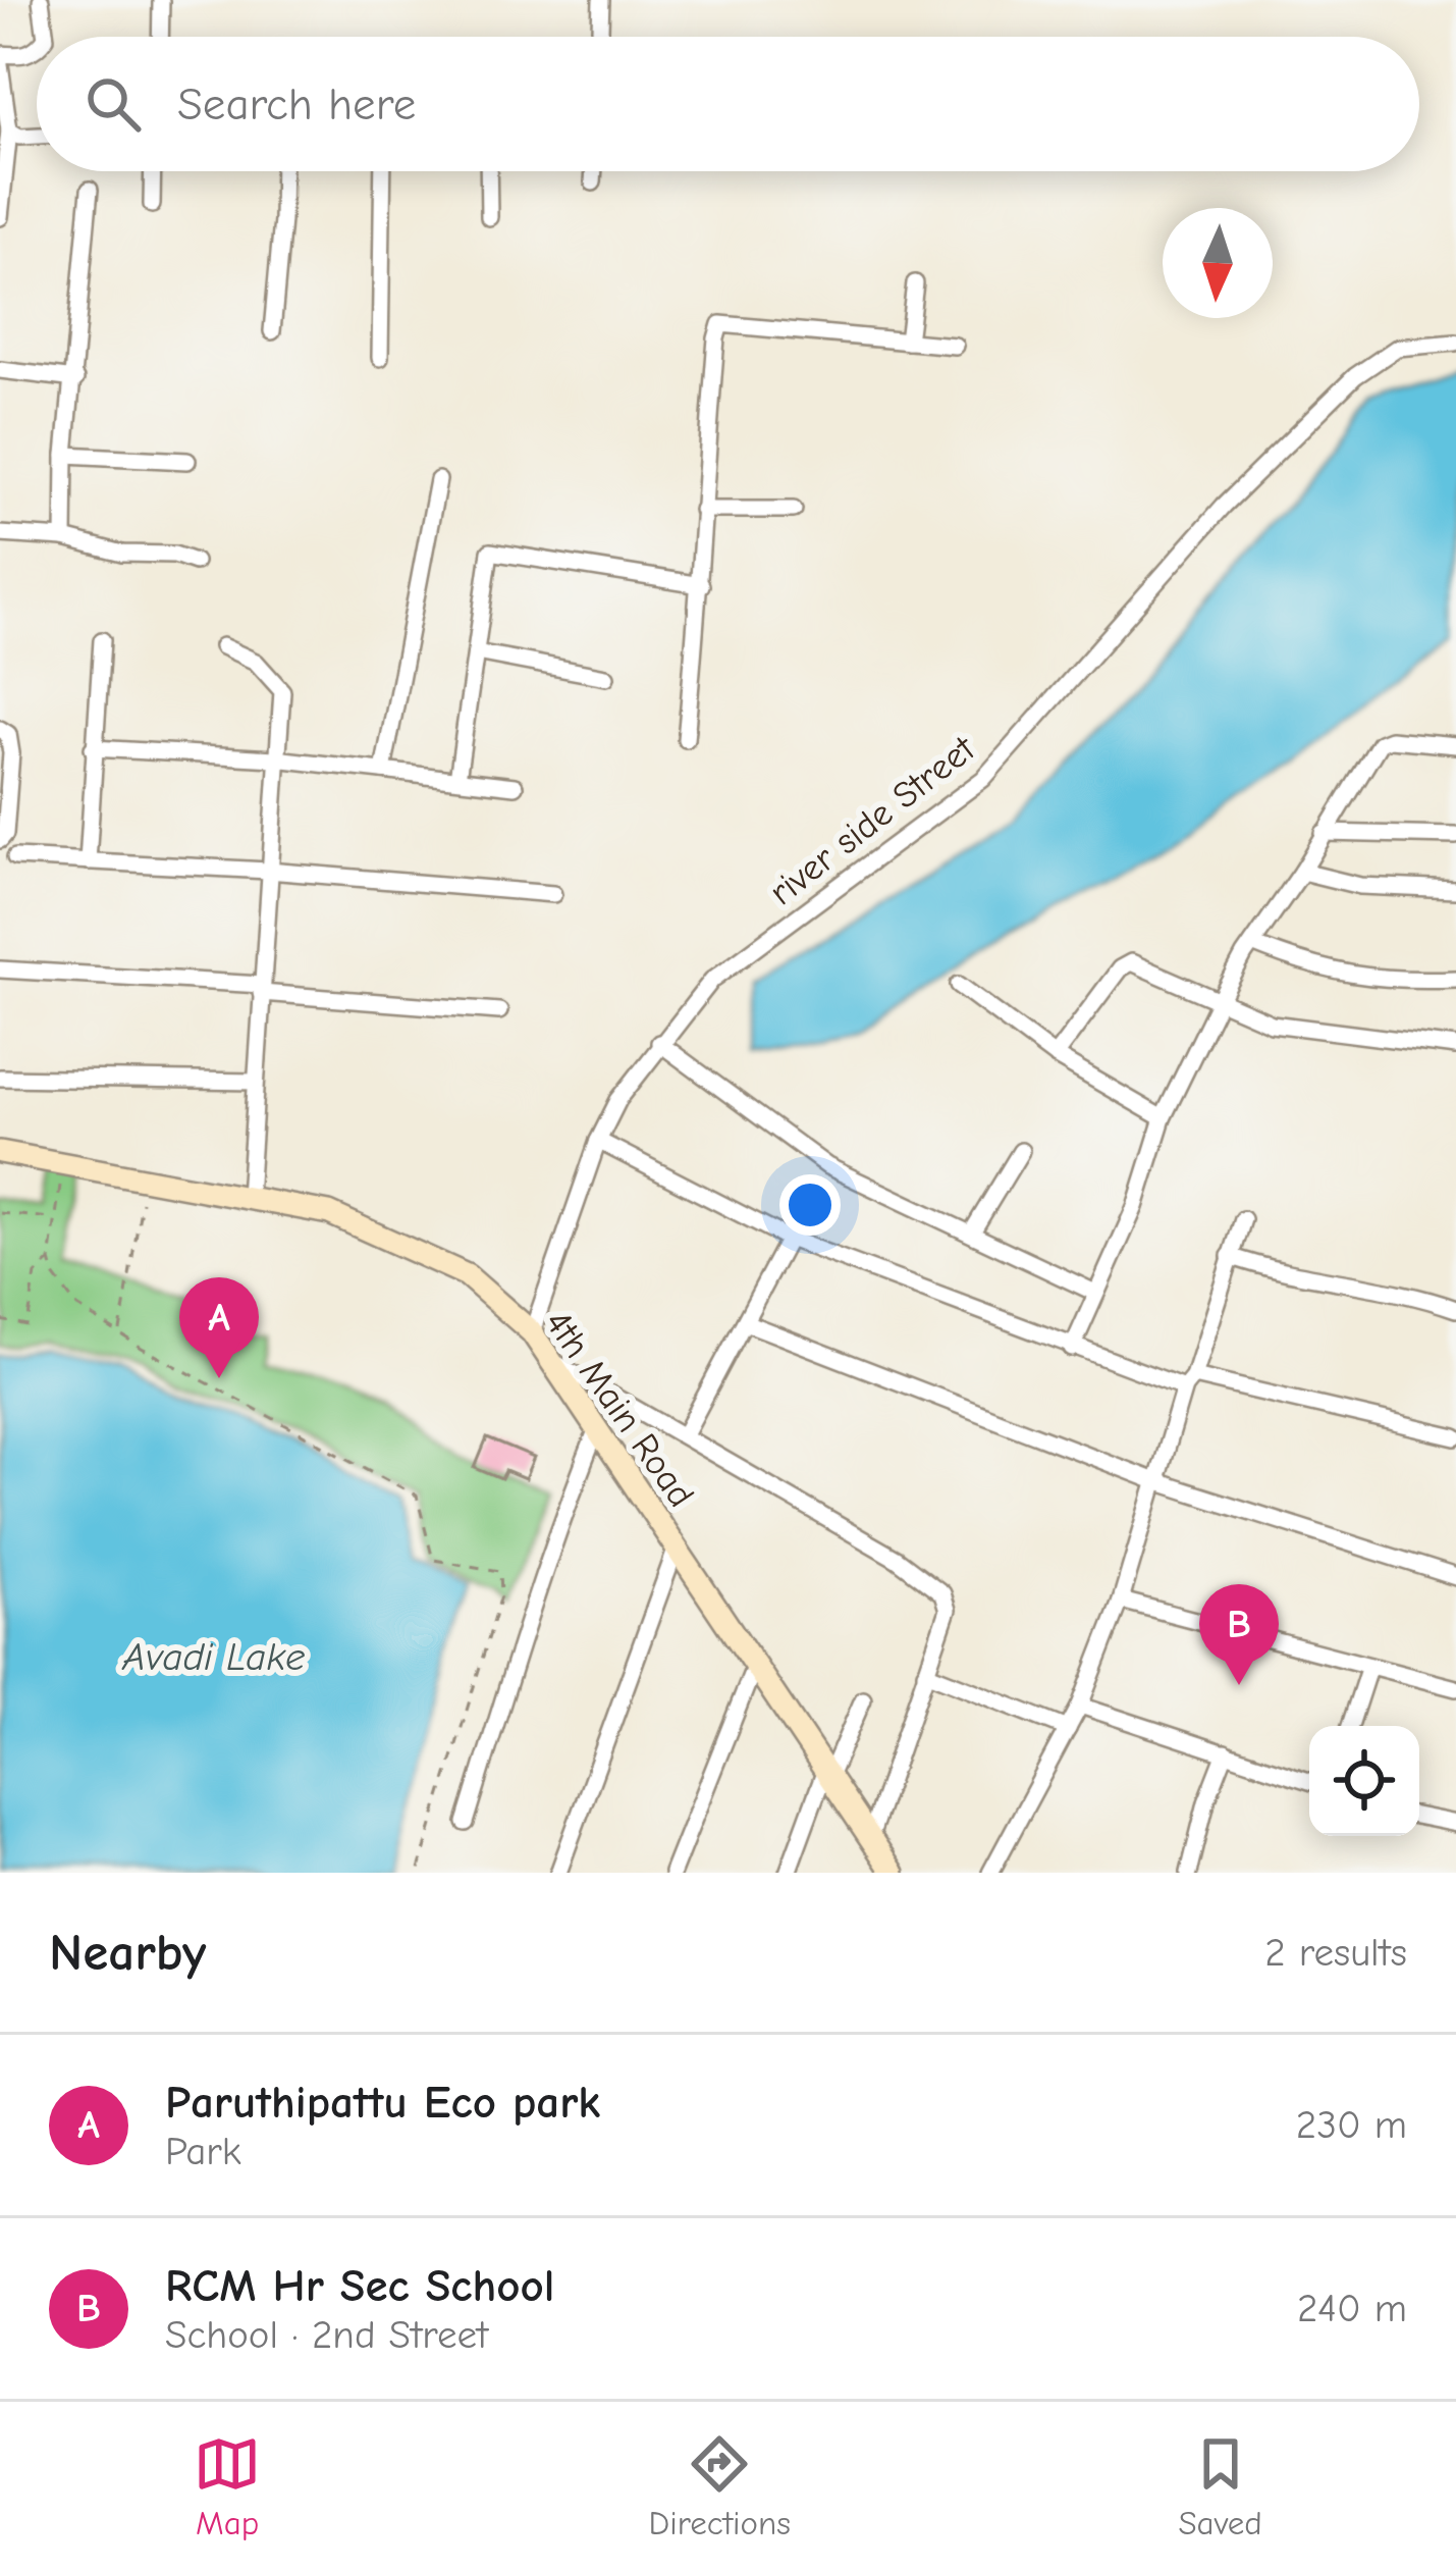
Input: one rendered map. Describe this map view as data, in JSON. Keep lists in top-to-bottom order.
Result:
{
  "streets": {
    "main road": ["4th Main Road"],
    "street": ["river side Street"]
  },
  "crossings": [
    ["river side Street", "4th Main Road"]
  ],
  "water": ["Avadi Lake"],
  "north": "bottom",
  "page": {
    "search": "Search here",
    "pins": ["A", "B"],
    "heading": ["Nearby", "2 results"],
    "list": [
      {
        "mark": "A",
        "name": "Paruthipattu Eco park",
        "note": "Park",
        "value": "230 m"
      },
      {
        "mark": "B",
        "name": "RCM Hr Sec School",
        "note": "School · 2nd Street",
        "value": "240 m"
      }
    ],
    "nav": ["Map", "Directions", "Saved"]
  }
}
